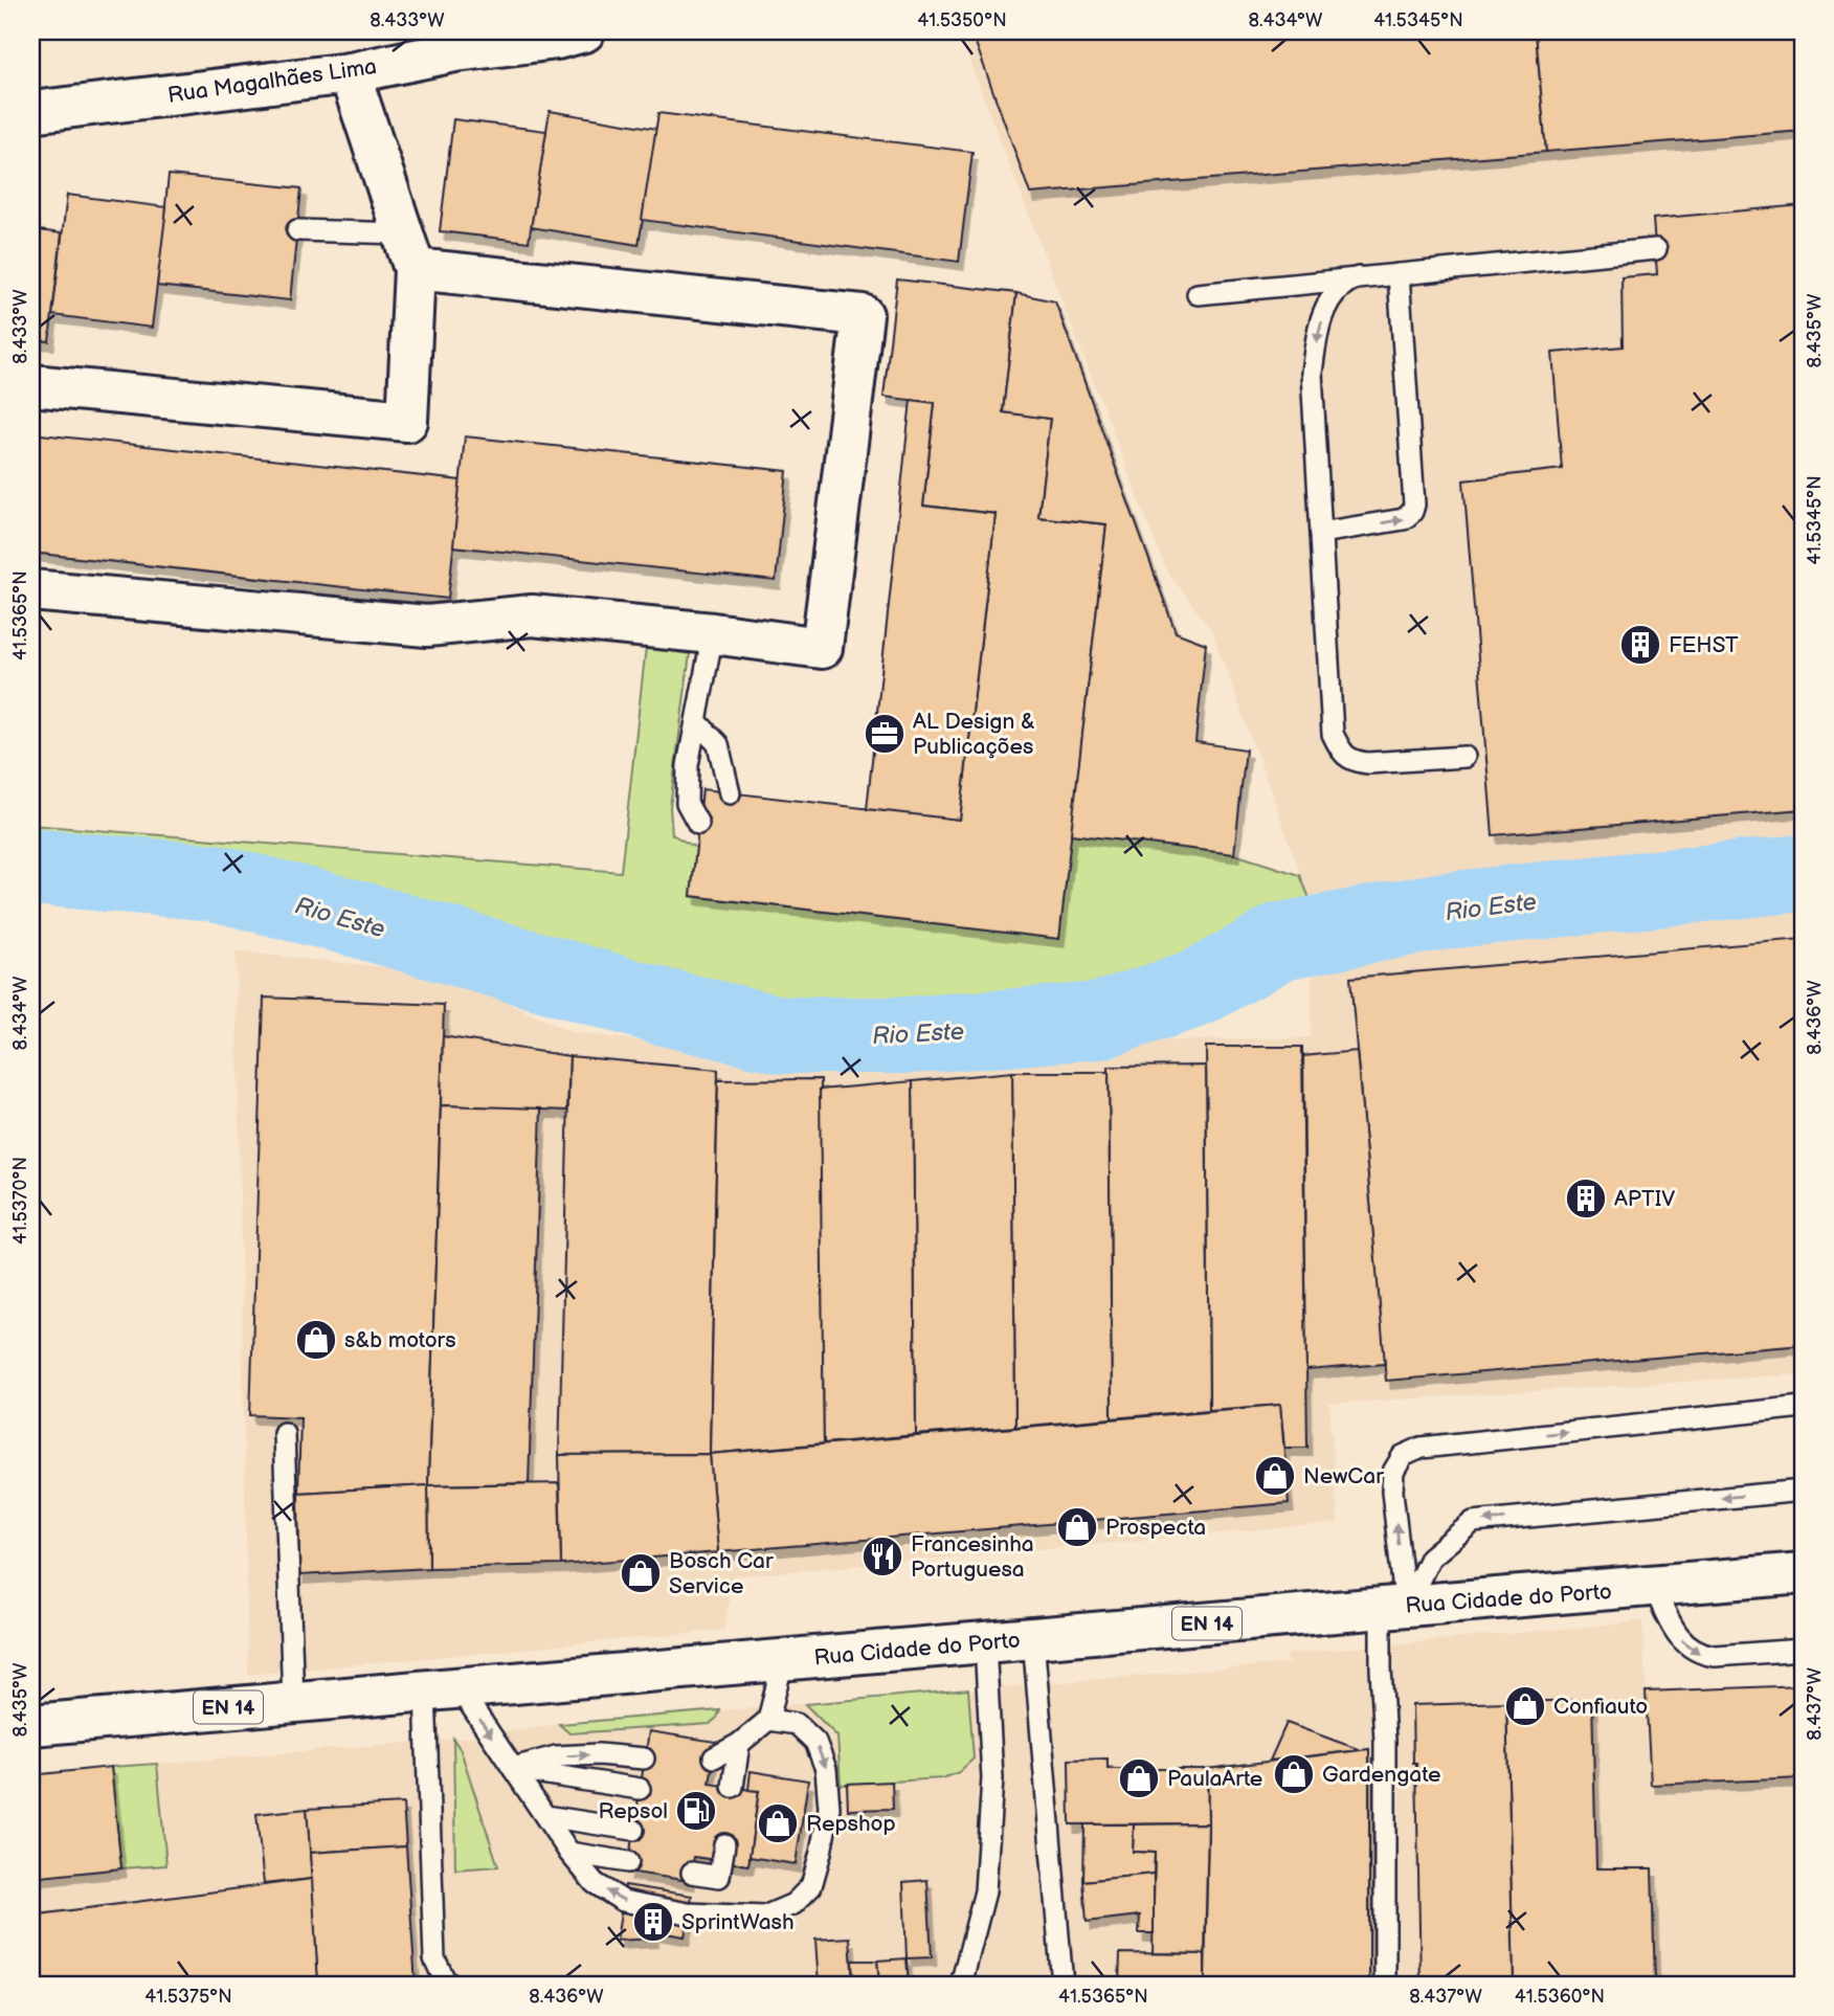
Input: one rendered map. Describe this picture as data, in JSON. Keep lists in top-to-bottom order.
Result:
{
  "streets": {
    "street": ["Rua Magalhães Lima", "Rua Cidade do Porto", "EN 14"]
  },
  "water": ["Rio Este"],
  "places": {
    "building": ["FEHST", "APTIV", "SprintWash"],
    "office": ["AL Design & Publicações"],
    "shop": [
      "s&b motors",
      "NewCar",
      "Prospecta",
      "Bosch Car Service",
      "Confiauto",
      "Gardengate",
      "PaulaArte",
      "Repshop"
    ],
    "restaurant": ["Francesinha Portuguesa"],
    "fuel station": ["Repsol"]
  },
  "coordinates": [
    "8.433°W",
    "41.5350°N",
    "8.434°W",
    "41.5345°N",
    "8.435°W",
    "41.5365°N",
    "8.436°W",
    "41.5370°N",
    "8.437°W",
    "41.5375°N",
    "41.5360°N"
  ]
}
